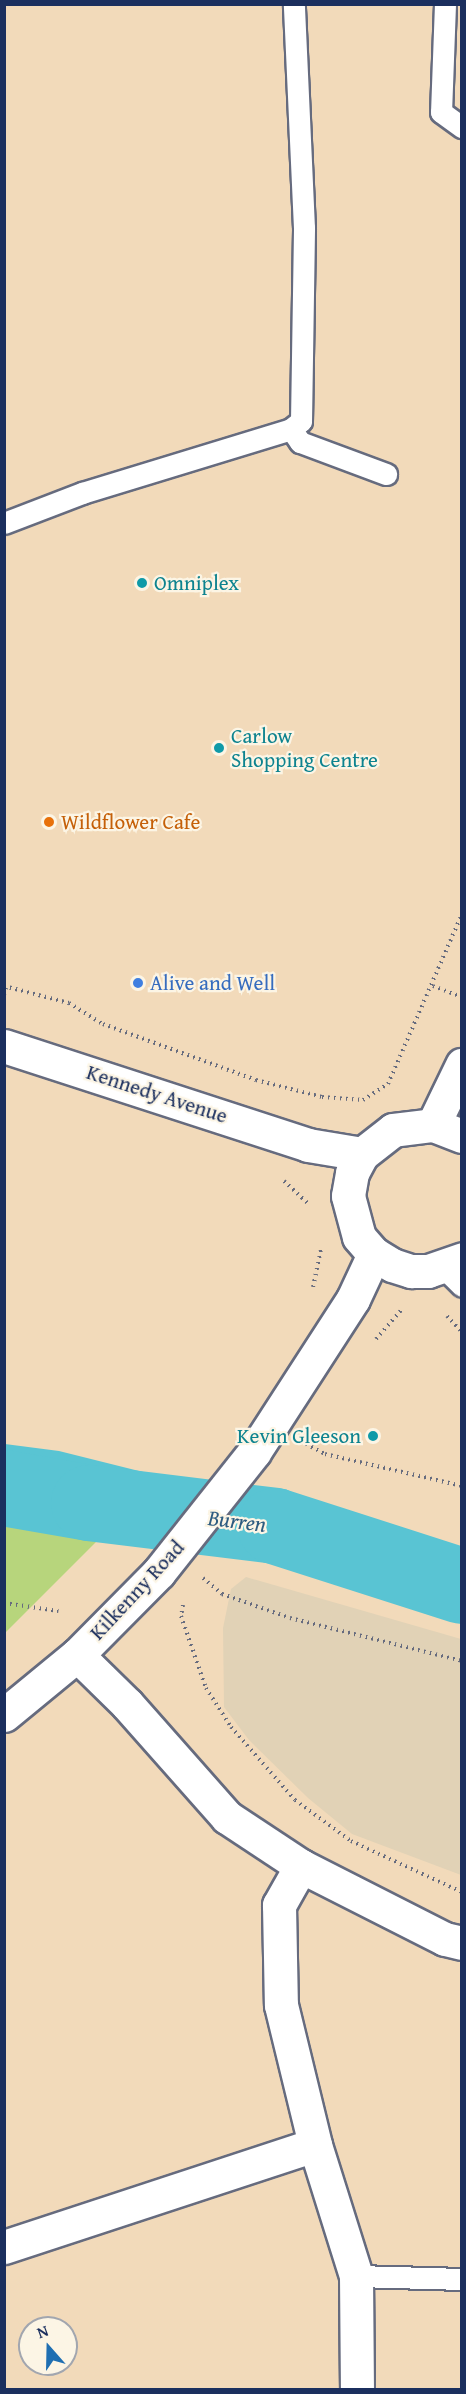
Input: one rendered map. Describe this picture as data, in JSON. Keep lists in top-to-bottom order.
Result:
{
  "streets": {
    "main road": ["Kennedy Avenue", "Kilkenny Road"]
  },
  "water": ["Burren"],
  "places": [
    "Omniplex",
    "Carlow Shopping Centre",
    "Wildflower Cafe",
    "Alive and Well",
    "Kevin Gleeson"
  ],
  "north": "top"
}
